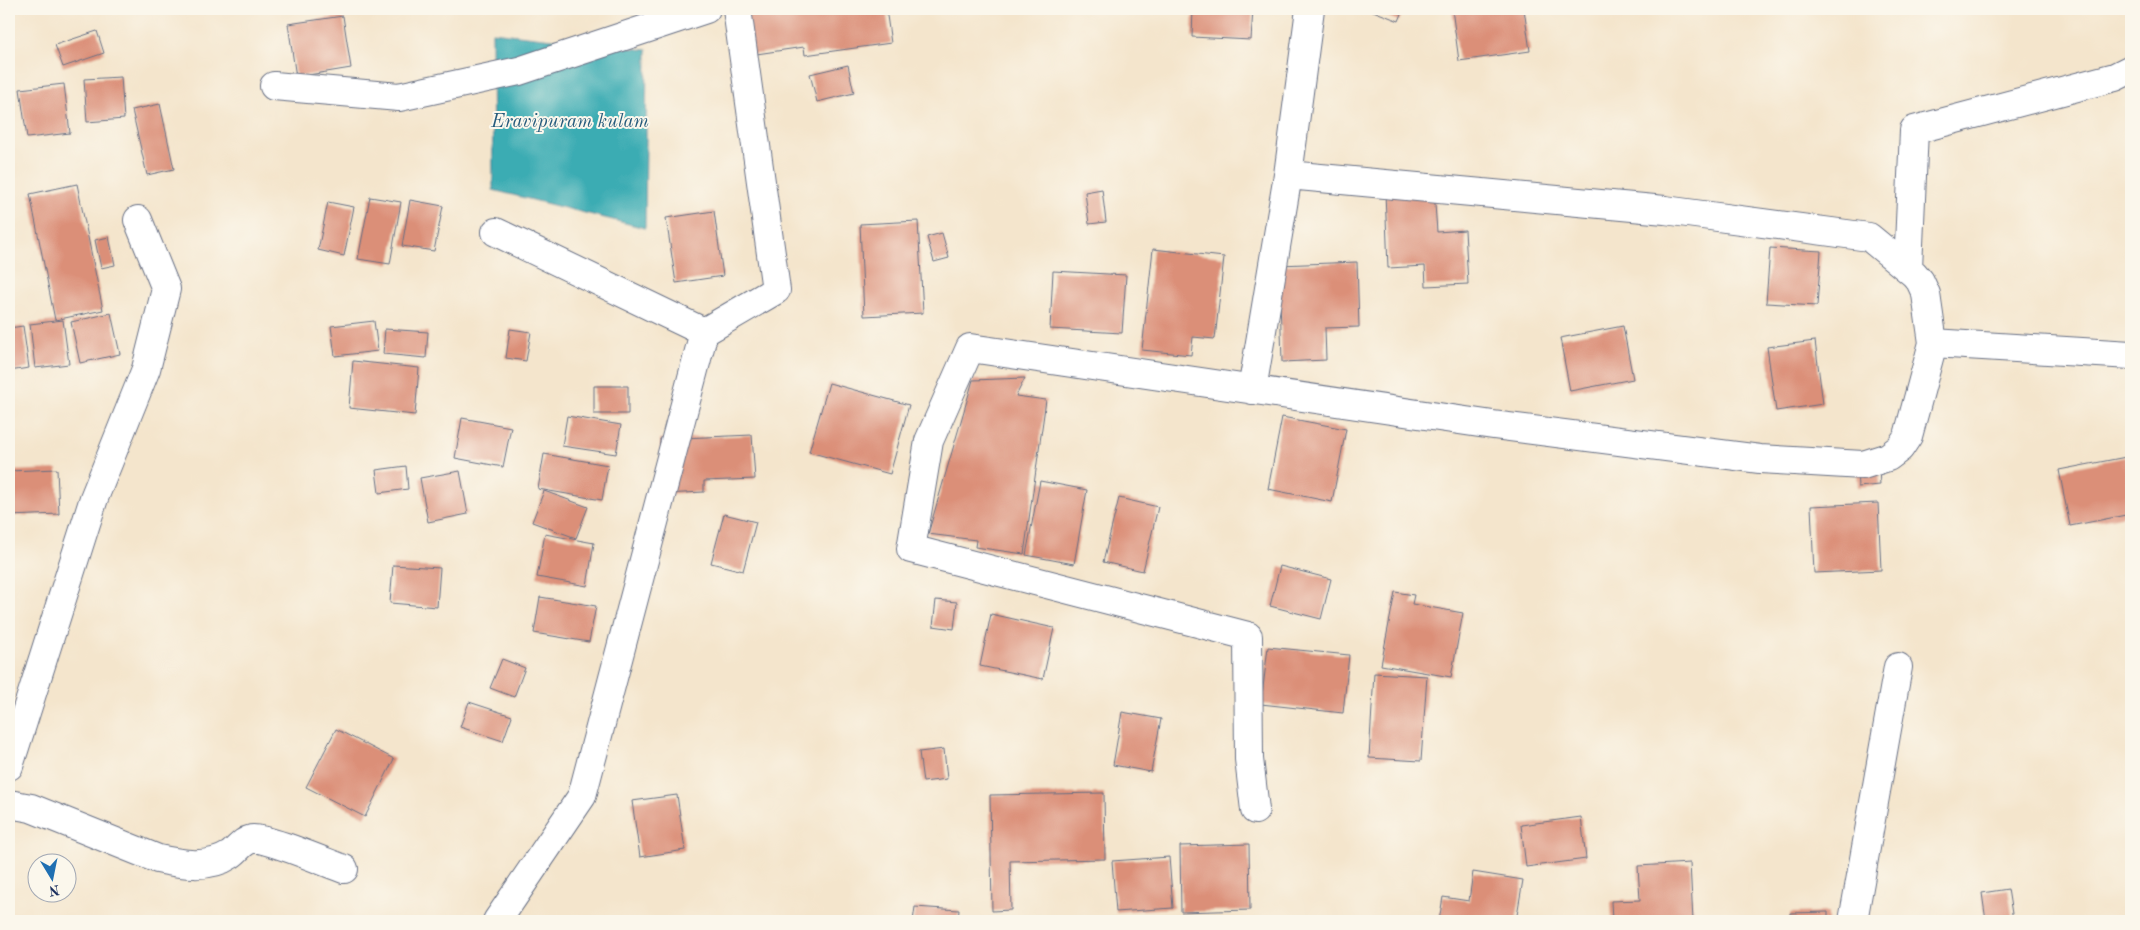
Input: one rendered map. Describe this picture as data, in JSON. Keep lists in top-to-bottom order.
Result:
{
  "water": ["Eravipuram kulam"],
  "north": "bottom"
}
